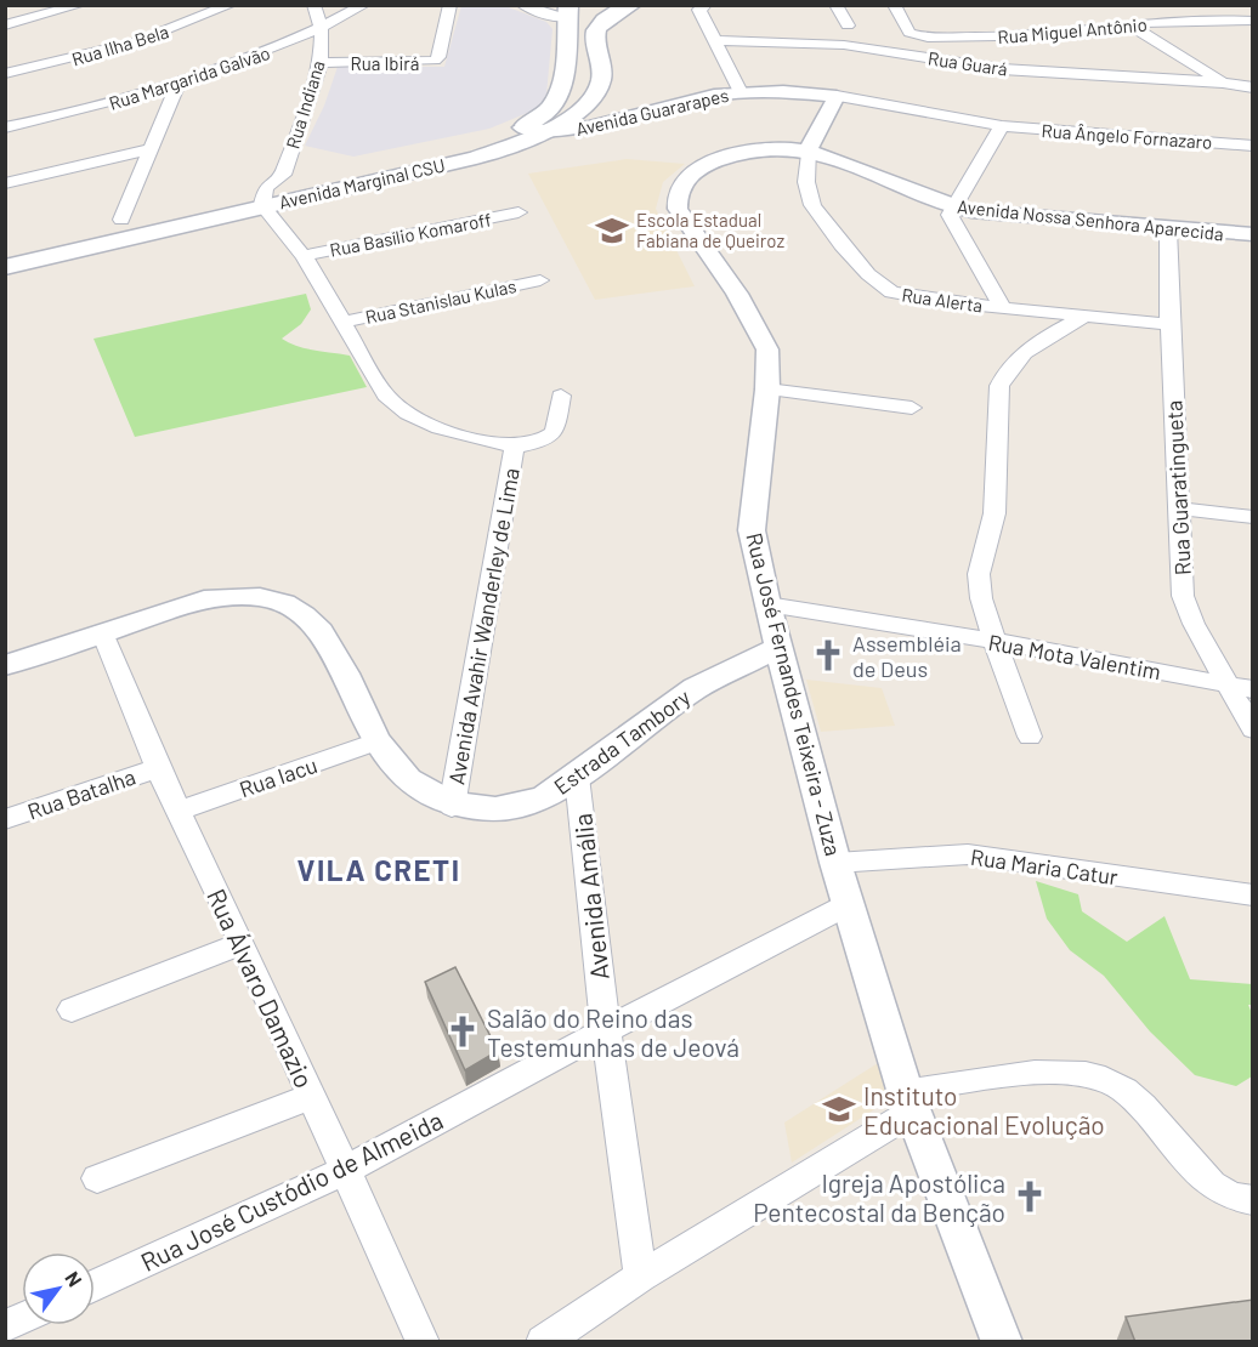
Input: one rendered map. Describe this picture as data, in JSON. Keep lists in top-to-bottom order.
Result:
{
  "streets": {
    "main road": ["Avenida Marginal CSU"],
    "street": [
      "Rua Miguel Antônio",
      "Rua Ilha Bela",
      "Rua Ibirá",
      "Rua Guará",
      "Rua Margarida Galvão",
      "Rua Indiana",
      "Avenida Guararapes",
      "Rua Ângelo Fornazaro",
      "Avenida Nossa Senhora Aparecida",
      "Rua Basílio Komaroff",
      "Rua Alerta",
      "Rua Stanislau Kulas",
      "Rua Guaratingueta",
      "Avenida Avahir Wanderley de Lima",
      "Rua Mota Valentim",
      "Rua José Fernandes Teixeira - Zuza",
      "Estrada Tambory",
      "Rua Iacu",
      "Rua Batalha",
      "Rua Maria Catur",
      "Avenida Amália",
      "Rua Álvaro Damazio",
      "Rua José Custódio de Almeida"
    ]
  },
  "crossings": [
    ["Rua Ibirá", "Rua Indiana"],
    ["Rua Margarida Galvão", "Rua Indiana"],
    ["Rua Indiana", "Avenida Marginal CSU"],
    ["Avenida Guararapes", "Rua Ângelo Fornazaro"],
    ["Avenida Guararapes", "Avenida Marginal CSU"],
    ["Avenida Nossa Senhora Aparecida", "Rua Alerta"],
    ["Avenida Nossa Senhora Aparecida", "Rua Guaratingueta"],
    ["Avenida Nossa Senhora Aparecida", "Rua José Fernandes Teixeira - Zuza"],
    ["Rua Alerta", "Rua Guaratingueta"],
    ["Rua Alerta", "Rua José Fernandes Teixeira - Zuza"],
    ["Rua Guaratingueta", "Rua Mota Valentim"],
    ["Avenida Avahir Wanderley de Lima", "Estrada Tambory"],
    ["Rua Mota Valentim", "Rua José Fernandes Teixeira - Zuza"],
    ["Rua José Fernandes Teixeira - Zuza", "Estrada Tambory"],
    ["Rua José Fernandes Teixeira - Zuza", "Rua Maria Catur"],
    ["Rua José Fernandes Teixeira - Zuza", "Rua José Custódio de Almeida"],
    ["Estrada Tambory", "Rua Iacu"],
    ["Estrada Tambory", "Avenida Amália"],
    ["Estrada Tambory", "Rua Álvaro Damazio"],
    ["Rua Iacu", "Rua Álvaro Damazio"],
    ["Rua Batalha", "Rua Álvaro Damazio"],
    ["Avenida Amália", "Rua José Custódio de Almeida"],
    ["Rua Álvaro Damazio", "Rua José Custódio de Almeida"]
  ],
  "districts": ["VILA CRETI"],
  "places": {
    "school or university": ["Escola Estadual Fabiana de Queiroz", "Instituto Educacional Evolução"],
    "church": ["Assembléia de Deus", "Salão do Reino das Testemunhas de Jeová", "Igreja Apostólica Pentecostal da Benção"]
  },
  "north": "top right"
}
